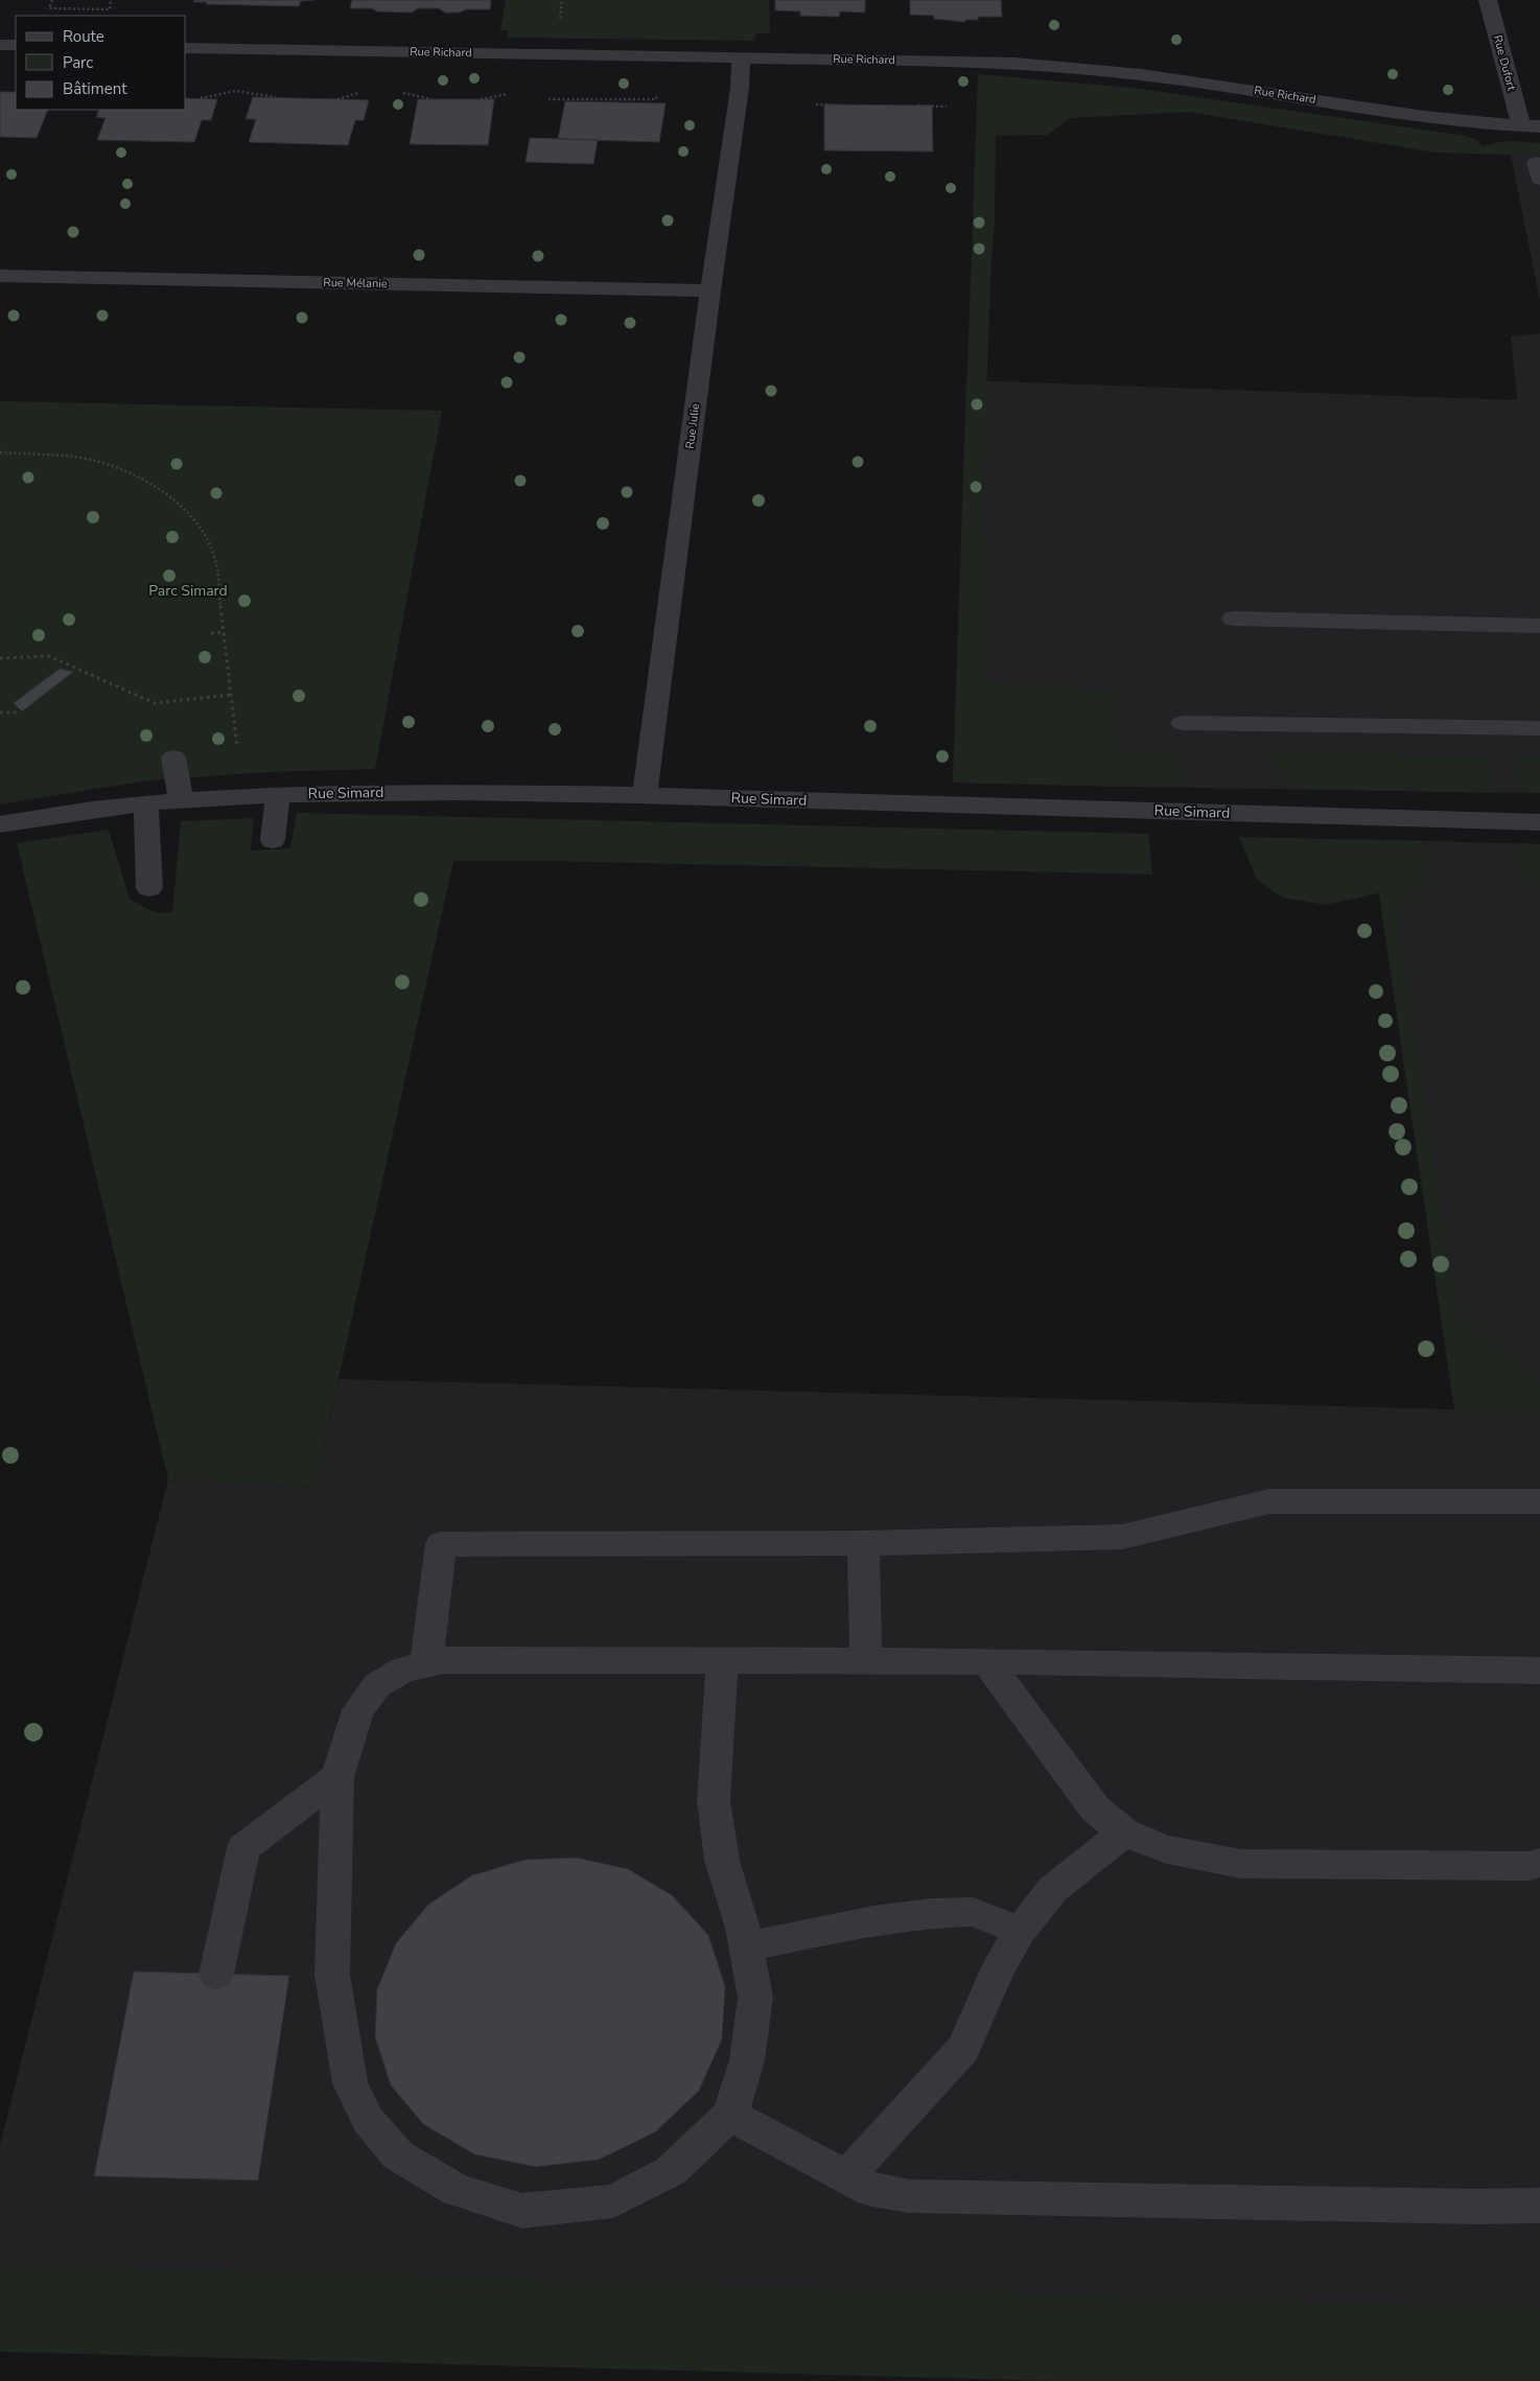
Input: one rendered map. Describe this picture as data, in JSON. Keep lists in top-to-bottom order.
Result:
{
  "streets": {
    "street": [
      "Rue Richard",
      "Rue Dufort",
      "Rue Mélanie",
      "Rue Julie",
      "Rue Simard"
    ]
  },
  "crossings": [
    ["Rue Richard", "Rue Dufort"],
    ["Rue Richard", "Rue Julie"],
    ["Rue Mélanie", "Rue Julie"],
    ["Rue Julie", "Rue Simard"]
  ],
  "parks": ["Parc Simard"],
  "legend": ["Route", "Parc", "Bâtiment"]
}
